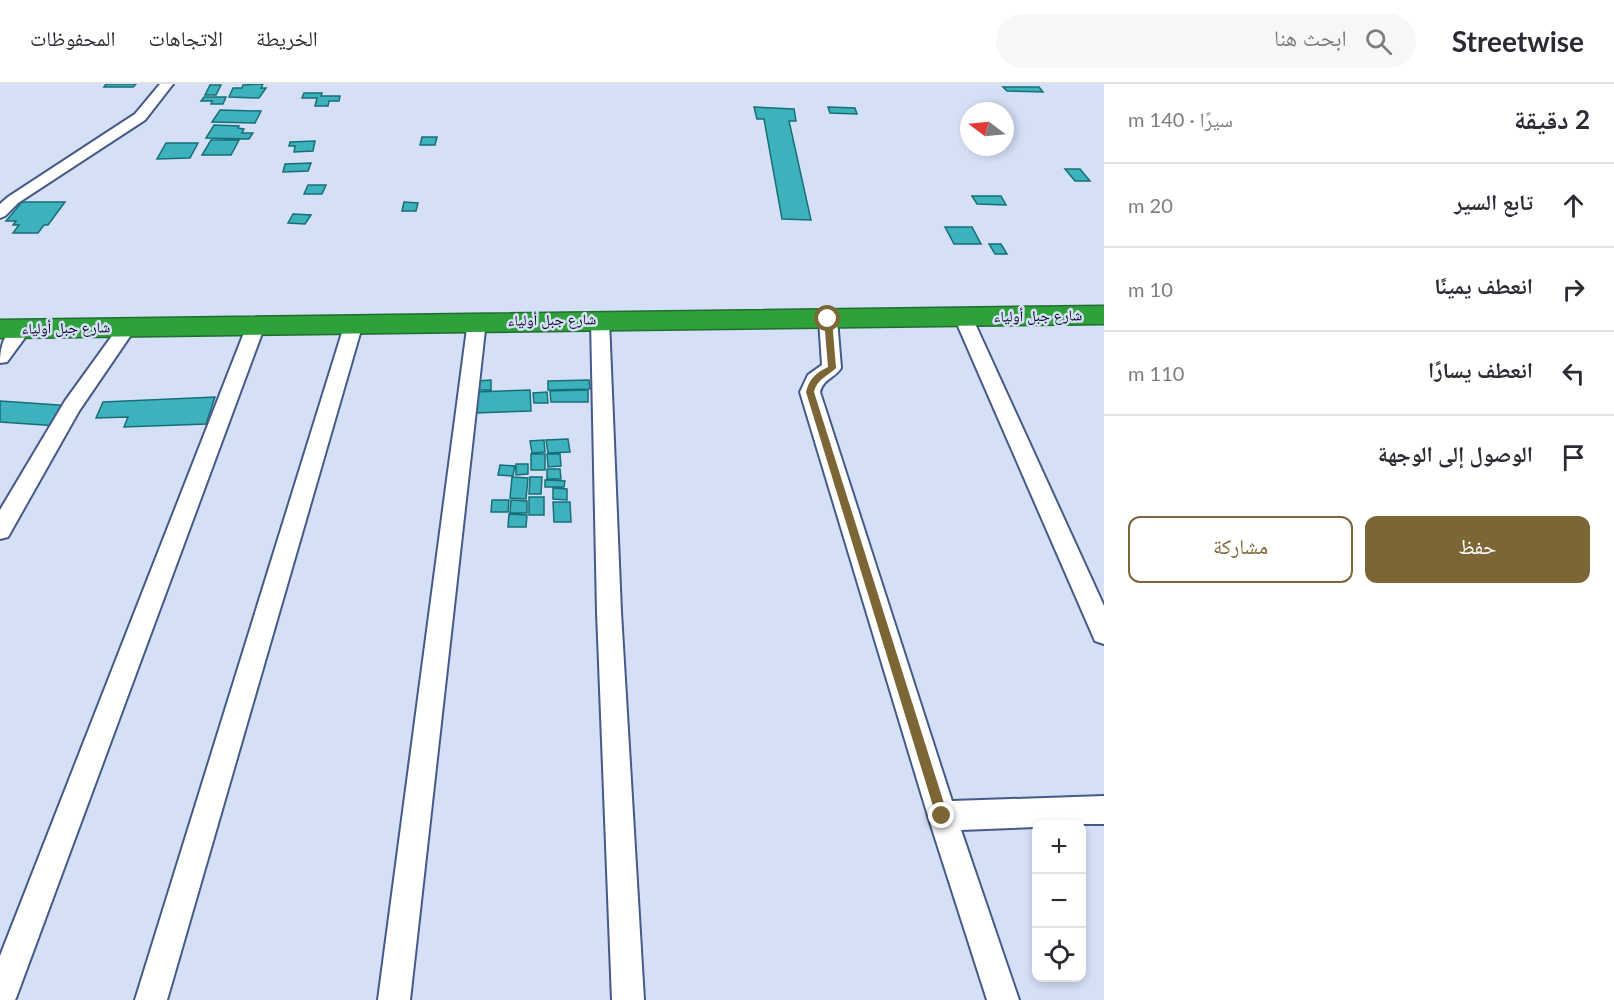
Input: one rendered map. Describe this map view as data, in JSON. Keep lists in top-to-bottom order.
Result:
{
  "streets": {
    "highway": ["شارع جبل أولياء"]
  },
  "north": "left",
  "page": {
    "header": "Streetwise",
    "search": "ابحث هنا",
    "nav": ["الخريطة", "الاتجاهات", "المحفوظات"],
    "heading": ["2 دقيقة", "سيرًا · 140 m"],
    "list": [
      ["تابع السير", "20 m"],
      ["انعطف يمينًا", "10 m"],
      ["انعطف يسارًا", "110 m"],
      "الوصول إلى الوجهة"
    ],
    "buttons": ["حفظ", "مشاركة"],
    "map_buttons": ["+", "−"]
  }
}
